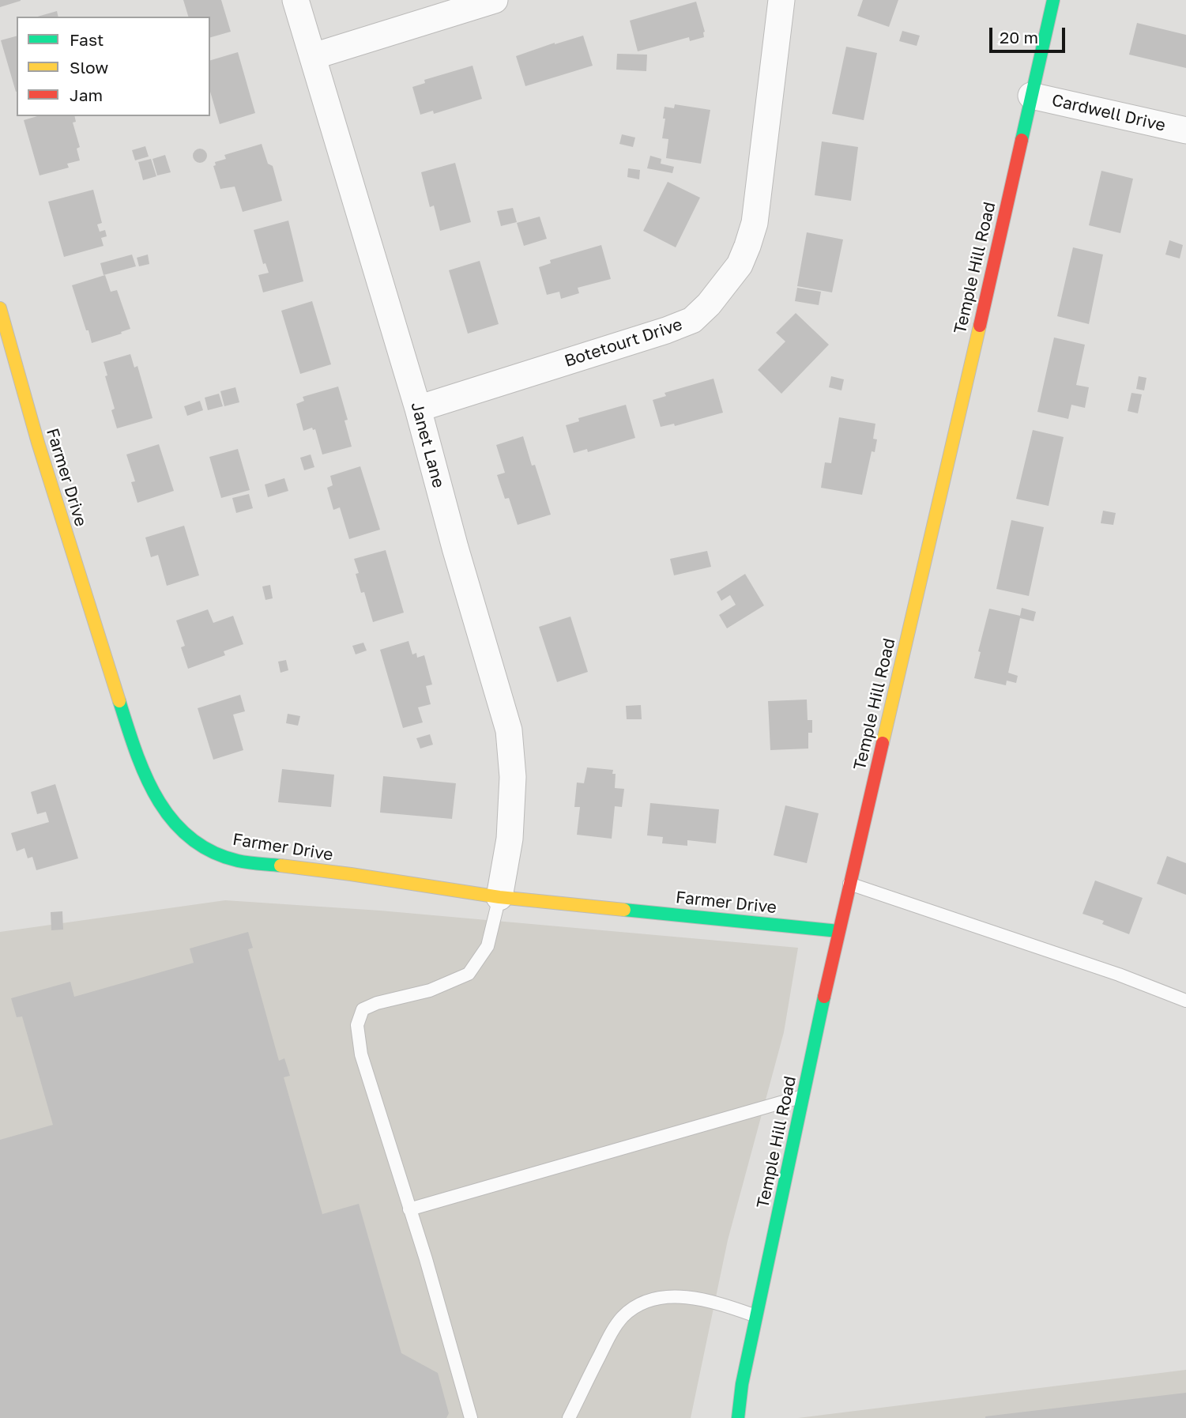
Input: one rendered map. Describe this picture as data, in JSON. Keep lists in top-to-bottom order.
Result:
{
  "streets": {
    "main road": ["Temple Hill Road", "Farmer Drive"],
    "street": ["Cardwell Drive", "Botetourt Drive", "Janet Lane"]
  },
  "crossings": [
    ["Cardwell Drive", "Temple Hill Road"],
    ["Temple Hill Road", "Farmer Drive"],
    ["Botetourt Drive", "Janet Lane"],
    ["Janet Lane", "Farmer Drive"]
  ],
  "legend": ["Fast", "Slow", "Jam"],
  "scale_bar": "20 m"
}
